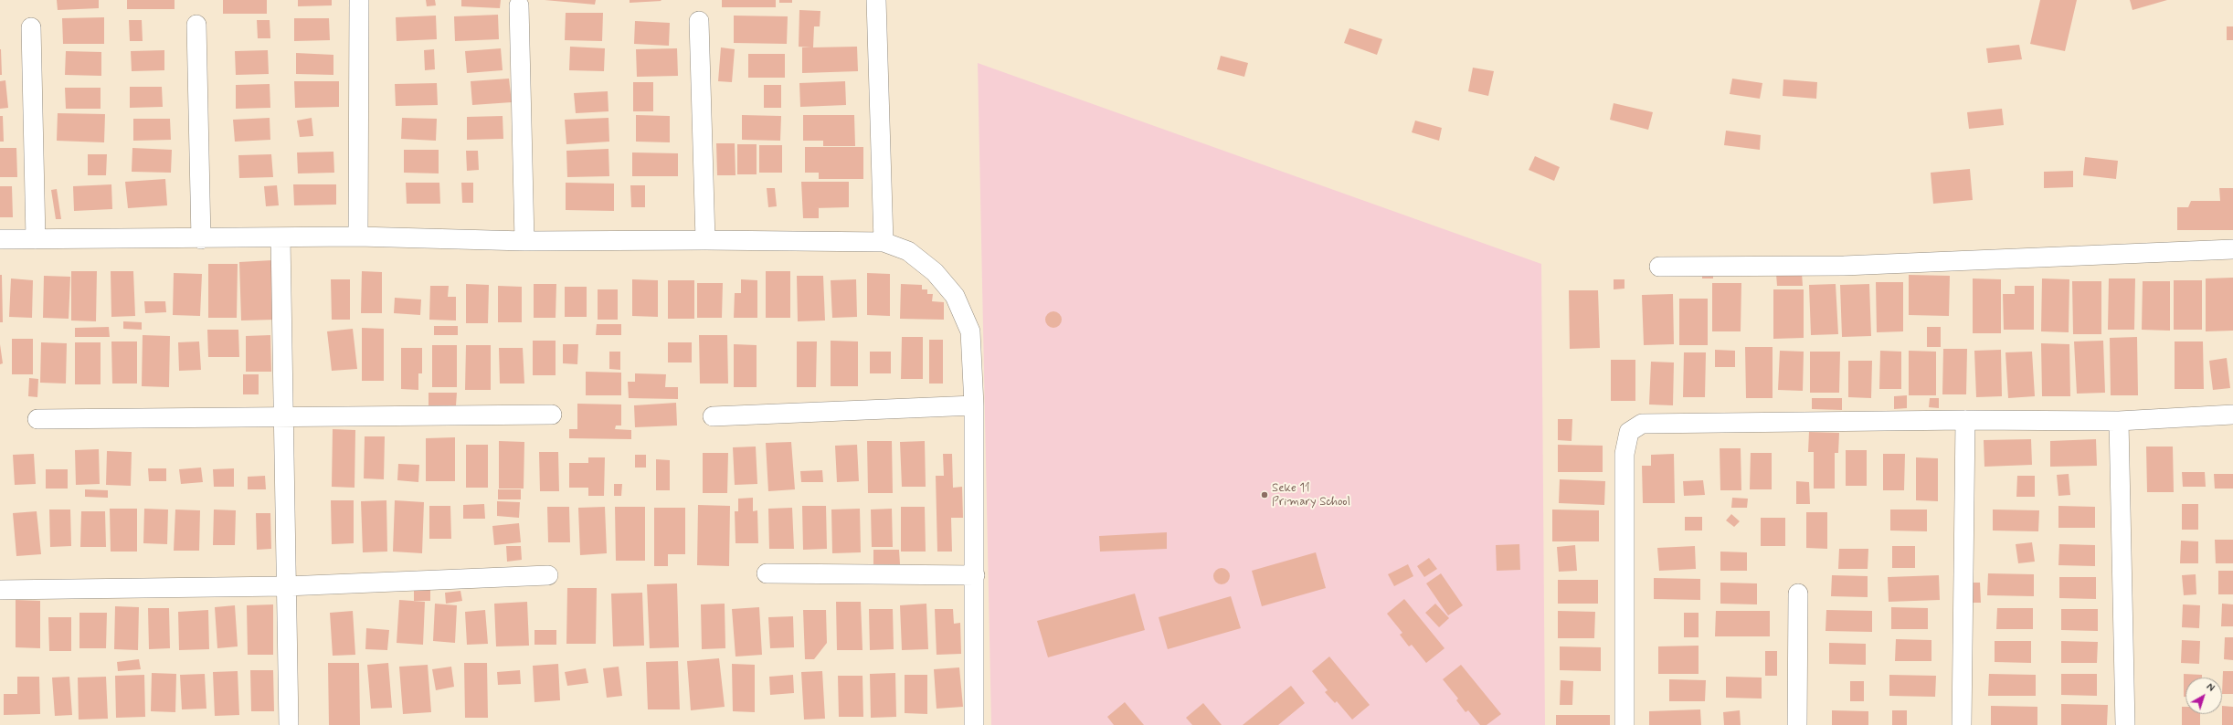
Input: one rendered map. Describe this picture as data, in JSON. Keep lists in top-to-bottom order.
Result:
{
  "places": ["Seke 11 Primary School"],
  "north": "top right"
}
